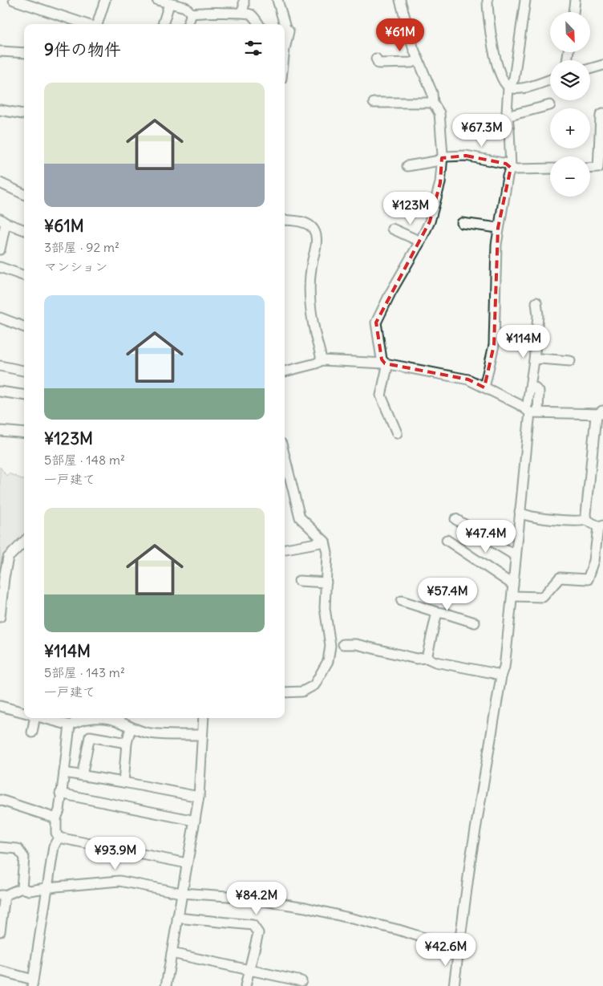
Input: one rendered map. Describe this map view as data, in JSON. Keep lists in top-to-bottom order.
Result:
{
  "north": "bottom right",
  "page": {
    "map_buttons": ["+", "−"],
    "price": [
      "¥61M",
      "¥67.3M",
      "¥123M",
      "¥114M",
      "¥47.4M",
      "¥57.4M",
      "¥93.9M",
      "¥84.2M",
      "¥42.6M"
    ],
    "heading": "9件の物件",
    "list": [
      {
        "name": "¥61M",
        "note": "3部屋 · 92 m² · マンション"
      },
      {
        "name": "¥123M",
        "note": "5部屋 · 148 m² · 一戸建て"
      },
      {
        "name": "¥114M",
        "note": "5部屋 · 143 m² · 一戸建て"
      }
    ]
  }
}
